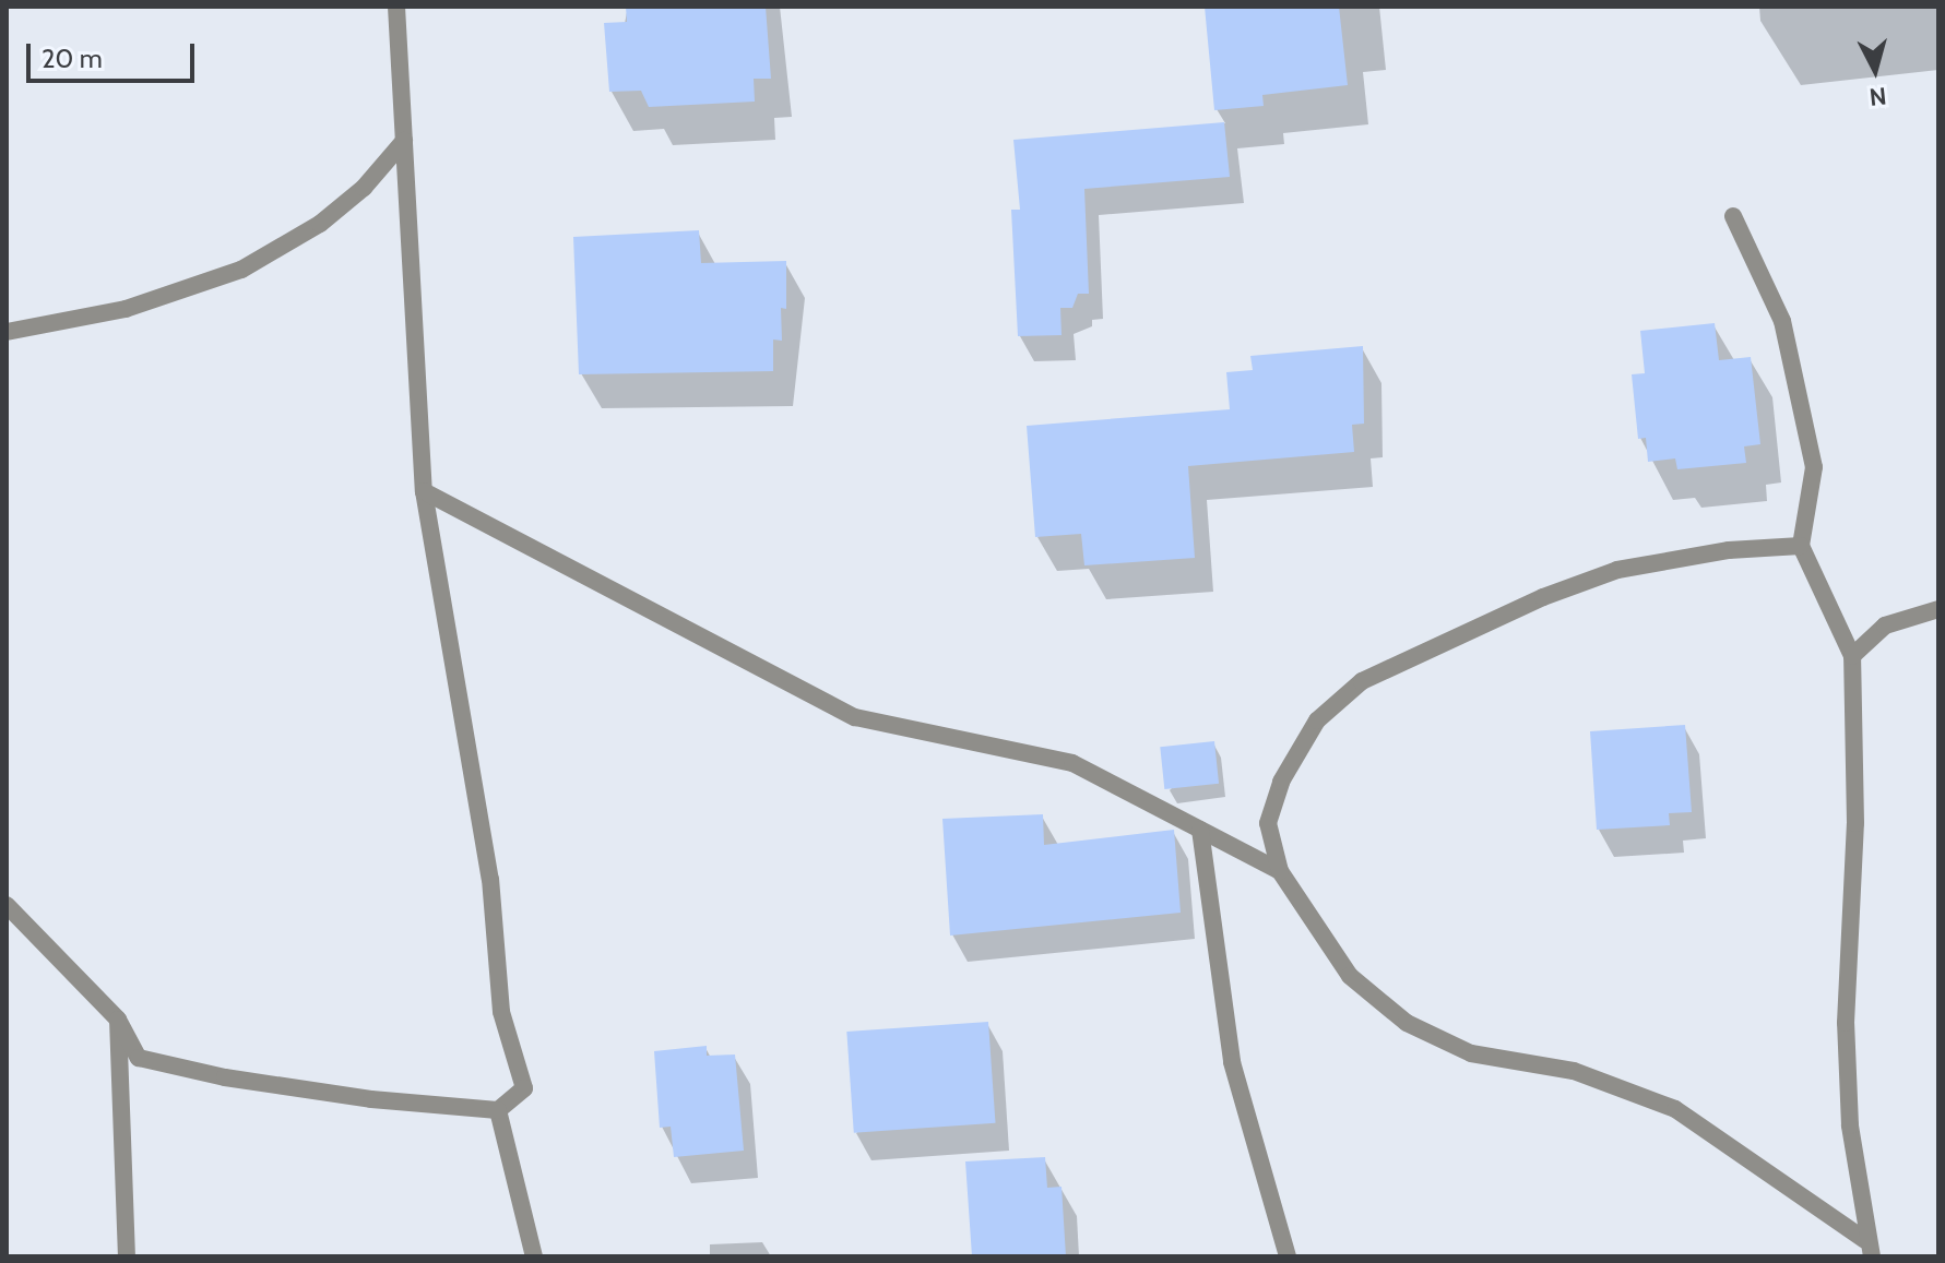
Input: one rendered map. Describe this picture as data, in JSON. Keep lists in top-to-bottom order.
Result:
{
  "scale_bar": "20 m",
  "north": "bottom"
}
